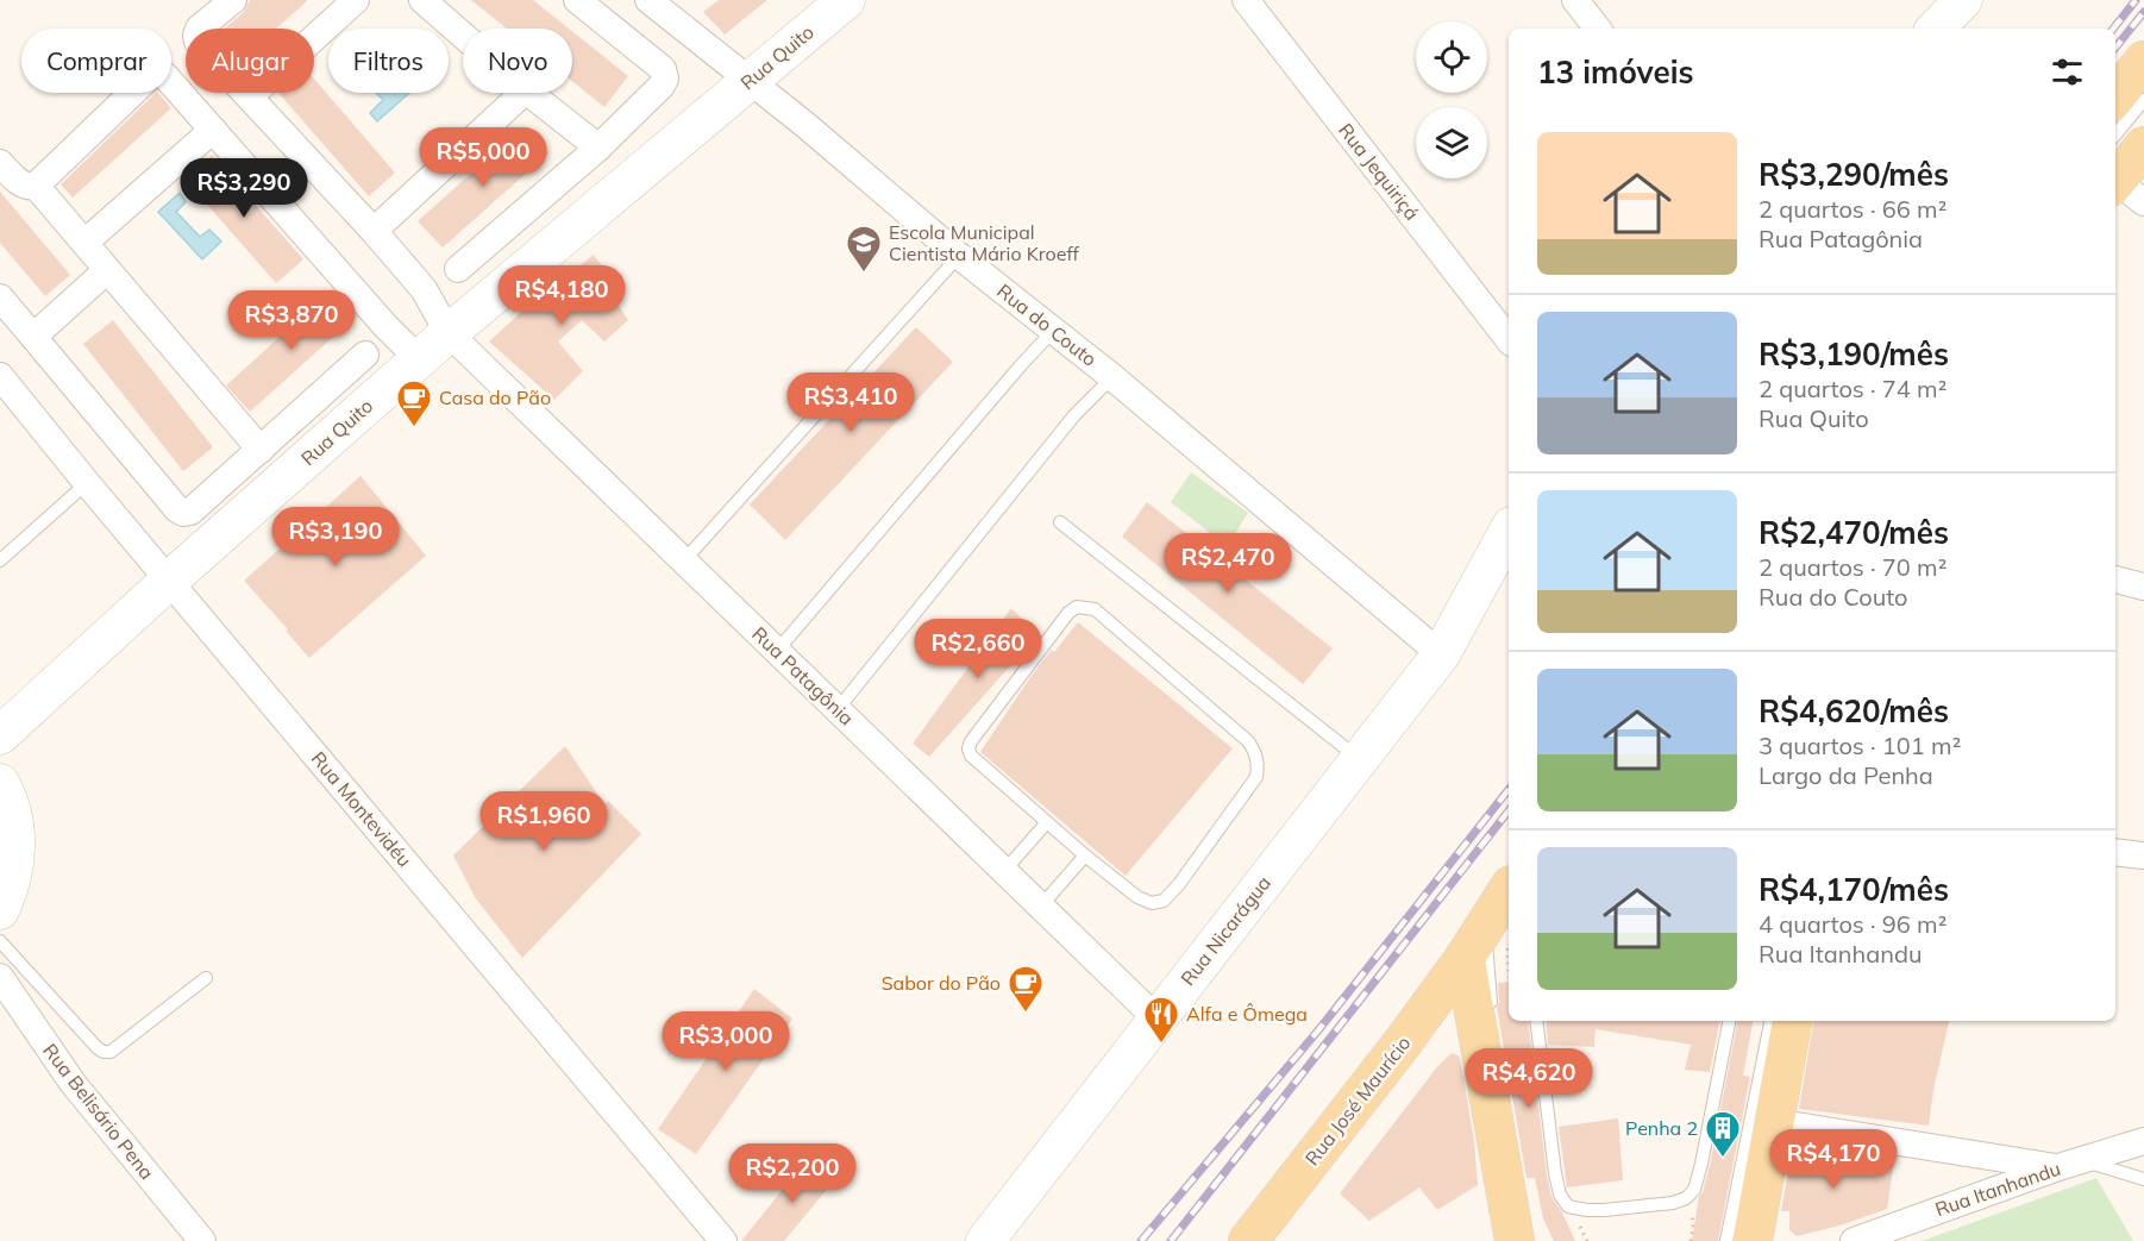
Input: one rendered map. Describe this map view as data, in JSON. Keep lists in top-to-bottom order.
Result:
{
  "streets": {
    "main road": ["Rua José Maurício"],
    "street": [
      "Rua Quito",
      "Rua Jequiriçá",
      "Rua do Couto",
      "Rua Patagônia",
      "Rua Montevidéu",
      "Rua Nicarágua",
      "Rua Belisário Pena",
      "Rua Itanhandu"
    ]
  },
  "crossings": [
    ["Rua Quito", "Rua do Couto"],
    ["Rua Quito", "Rua Patagônia"],
    ["Rua Quito", "Rua Montevidéu"],
    ["Rua do Couto", "Rua Nicarágua"],
    ["Rua Patagônia", "Rua Nicarágua"]
  ],
  "places": {
    "school or university": ["Escola Municipal Cientista Mário Kroeff"],
    "cafe": ["Casa do Pão", "Sabor do Pão"],
    "restaurant": ["Alfa e Ômega"],
    "building": ["Penha 2"]
  },
  "page": {
    "chip": [
      "Comprar",
      "Alugar",
      "Filtros",
      "Novo"
    ],
    "heading": "13 imóveis",
    "list": [
      {
        "name": "R$3,290/mês",
        "note": "2 quartos · 66 m² · Rua Patagônia"
      },
      {
        "name": "R$3,190/mês",
        "note": "2 quartos · 74 m² · Rua Quito"
      },
      {
        "name": "R$2,470/mês",
        "note": "2 quartos · 70 m² · Rua do Couto"
      },
      {
        "name": "R$4,620/mês",
        "note": "3 quartos · 101 m² · Largo da Penha"
      },
      {
        "name": "R$4,170/mês",
        "note": "4 quartos · 96 m² · Rua Itanhandu"
      }
    ],
    "price": [
      "R$5,000",
      "R$3,290",
      "R$4,180",
      "R$3,870",
      "R$3,410",
      "R$3,190",
      "R$2,470",
      "R$2,660",
      "R$1,960",
      "R$3,000",
      "R$4,620",
      "R$4,170",
      "R$2,200"
    ]
  }
}
